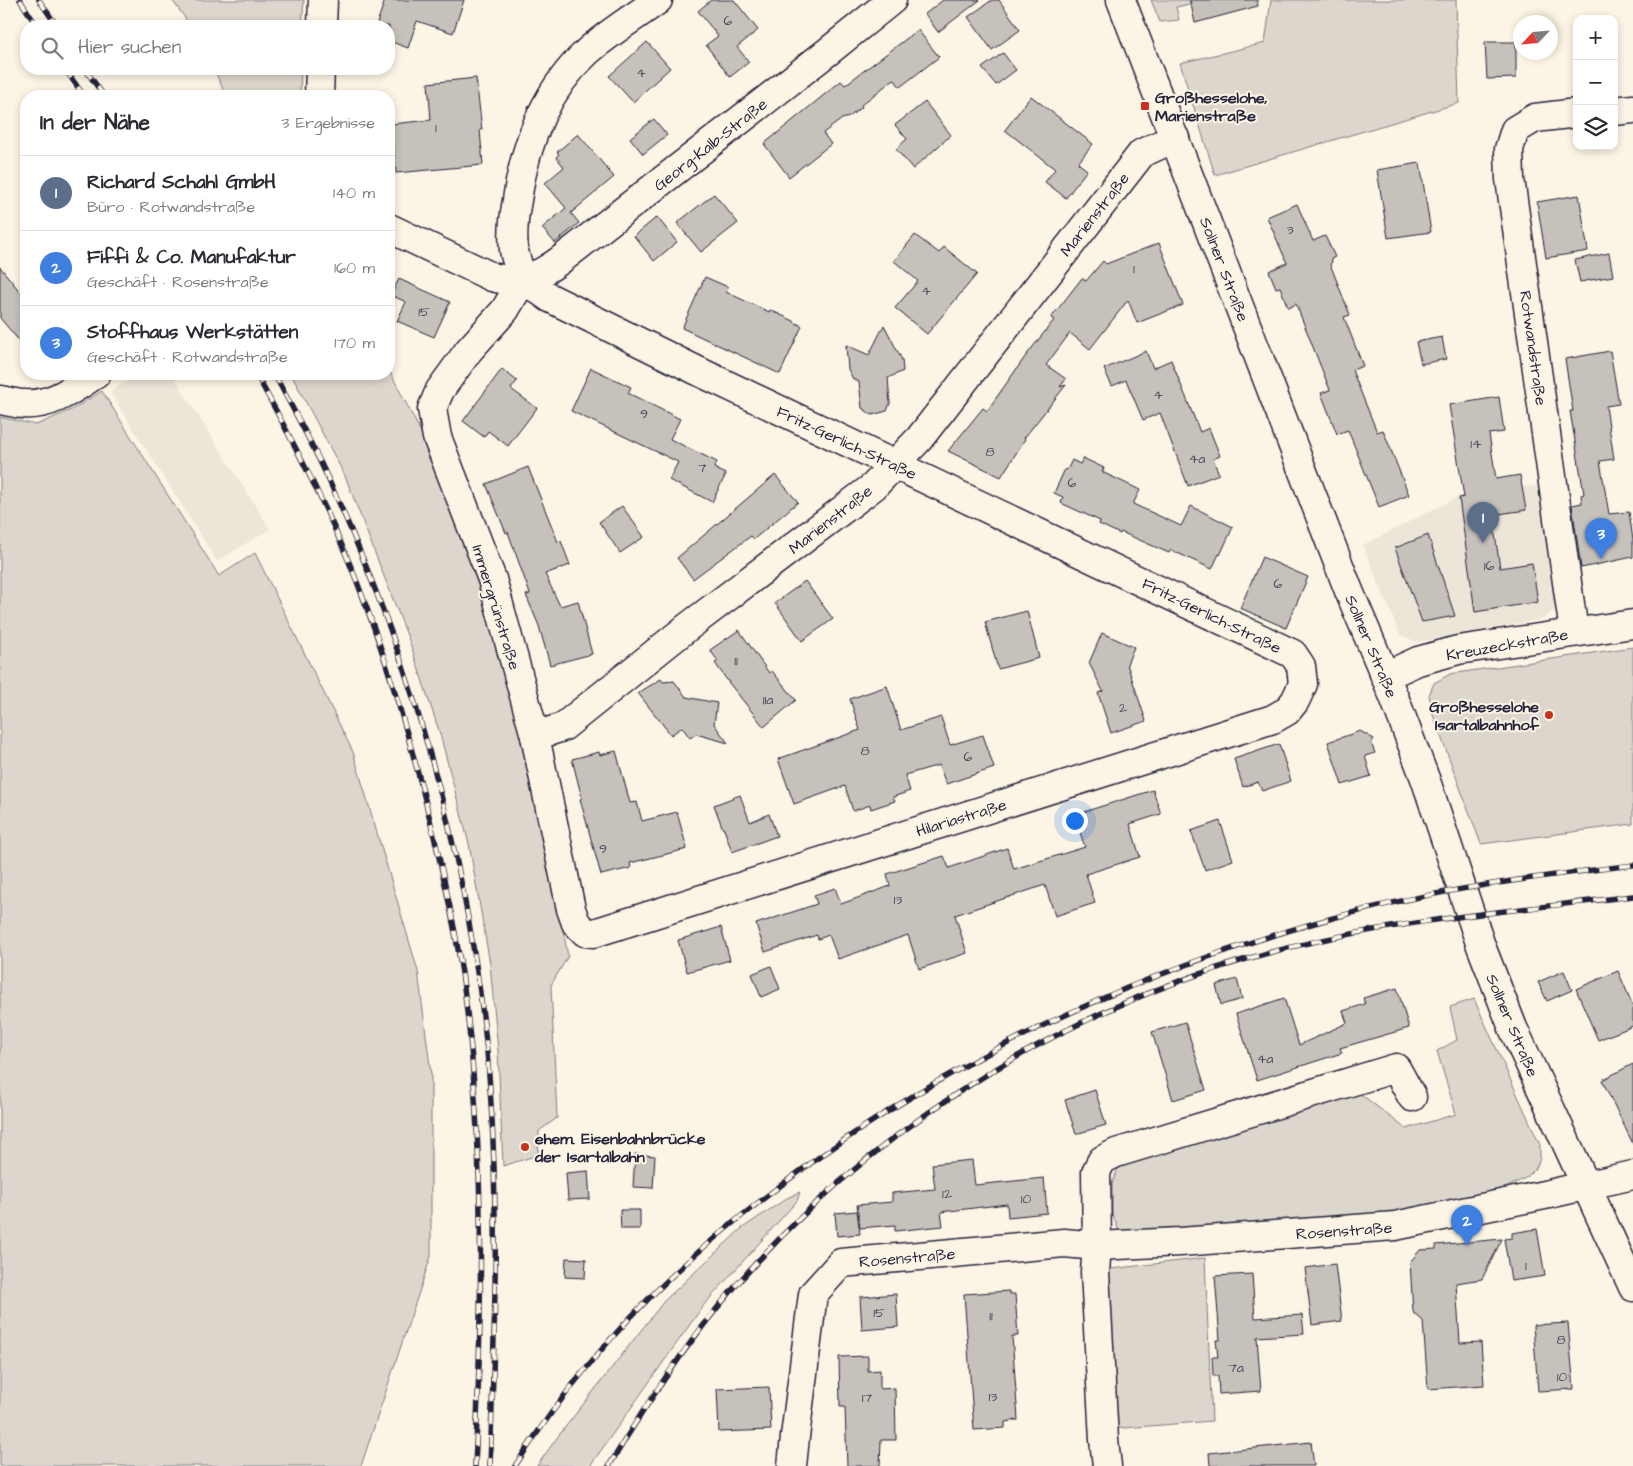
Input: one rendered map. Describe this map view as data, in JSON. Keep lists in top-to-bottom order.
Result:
{
  "streets": {
    "street": [
      "Georg-Kalb-Straße",
      "Marienstraße",
      "Sollner Straße",
      "Rotwandstraße",
      "Fritz-Gerlich-Straße",
      "Immergrünstraße",
      "Kreuzeckstraße",
      "Hilariastraße",
      "Rosenstraße"
    ]
  },
  "crossings": [
    ["Georg-Kalb-Straße", "Fritz-Gerlich-Straße"],
    ["Georg-Kalb-Straße", "Immergrünstraße"],
    ["Marienstraße", "Sollner Straße"],
    ["Marienstraße", "Fritz-Gerlich-Straße"],
    ["Marienstraße", "Immergrünstraße"],
    ["Sollner Straße", "Kreuzeckstraße"],
    ["Sollner Straße", "Rosenstraße"],
    ["Rotwandstraße", "Kreuzeckstraße"],
    ["Fritz-Gerlich-Straße", "Immergrünstraße"],
    ["Fritz-Gerlich-Straße", "Hilariastraße"],
    ["Immergrünstraße", "Hilariastraße"]
  ],
  "places": {
    "transit": ["Großhesselohe, Marienstraße"],
    "other": ["Großhesselohe Isartalbahnhof", "ehem. Eisenbahnbrücke der Isartalbahn"]
  },
  "house_numbers": [
    "6",
    "4",
    "1",
    "3",
    "1",
    "4",
    "15",
    "4",
    "9",
    "14",
    "8",
    "4a",
    "7",
    "6",
    "16",
    "6",
    "11",
    "11a",
    "2",
    "8",
    "6",
    "9",
    "13",
    "4a",
    "12",
    "10",
    "1",
    "15",
    "11",
    "8",
    "7a",
    "10",
    "13",
    "17"
  ],
  "north": "bottom left",
  "page": {
    "map_buttons": ["+", "−"],
    "search": "Hier suchen",
    "heading": ["In der Nähe", "3 Ergebnisse"],
    "list": [
      {
        "mark": "1",
        "name": "Richard Schahl GmbH",
        "note": "Büro · Rotwandstraße",
        "value": "140 m"
      },
      {
        "mark": "2",
        "name": "Fiffi & Co. Manufaktur",
        "note": "Geschäft · Rosenstraße",
        "value": "160 m"
      },
      {
        "mark": "3",
        "name": "Stoffhaus Werkstätten",
        "note": "Geschäft · Rotwandstraße",
        "value": "170 m"
      }
    ],
    "pins": ["1", "3", "2"]
  }
}
